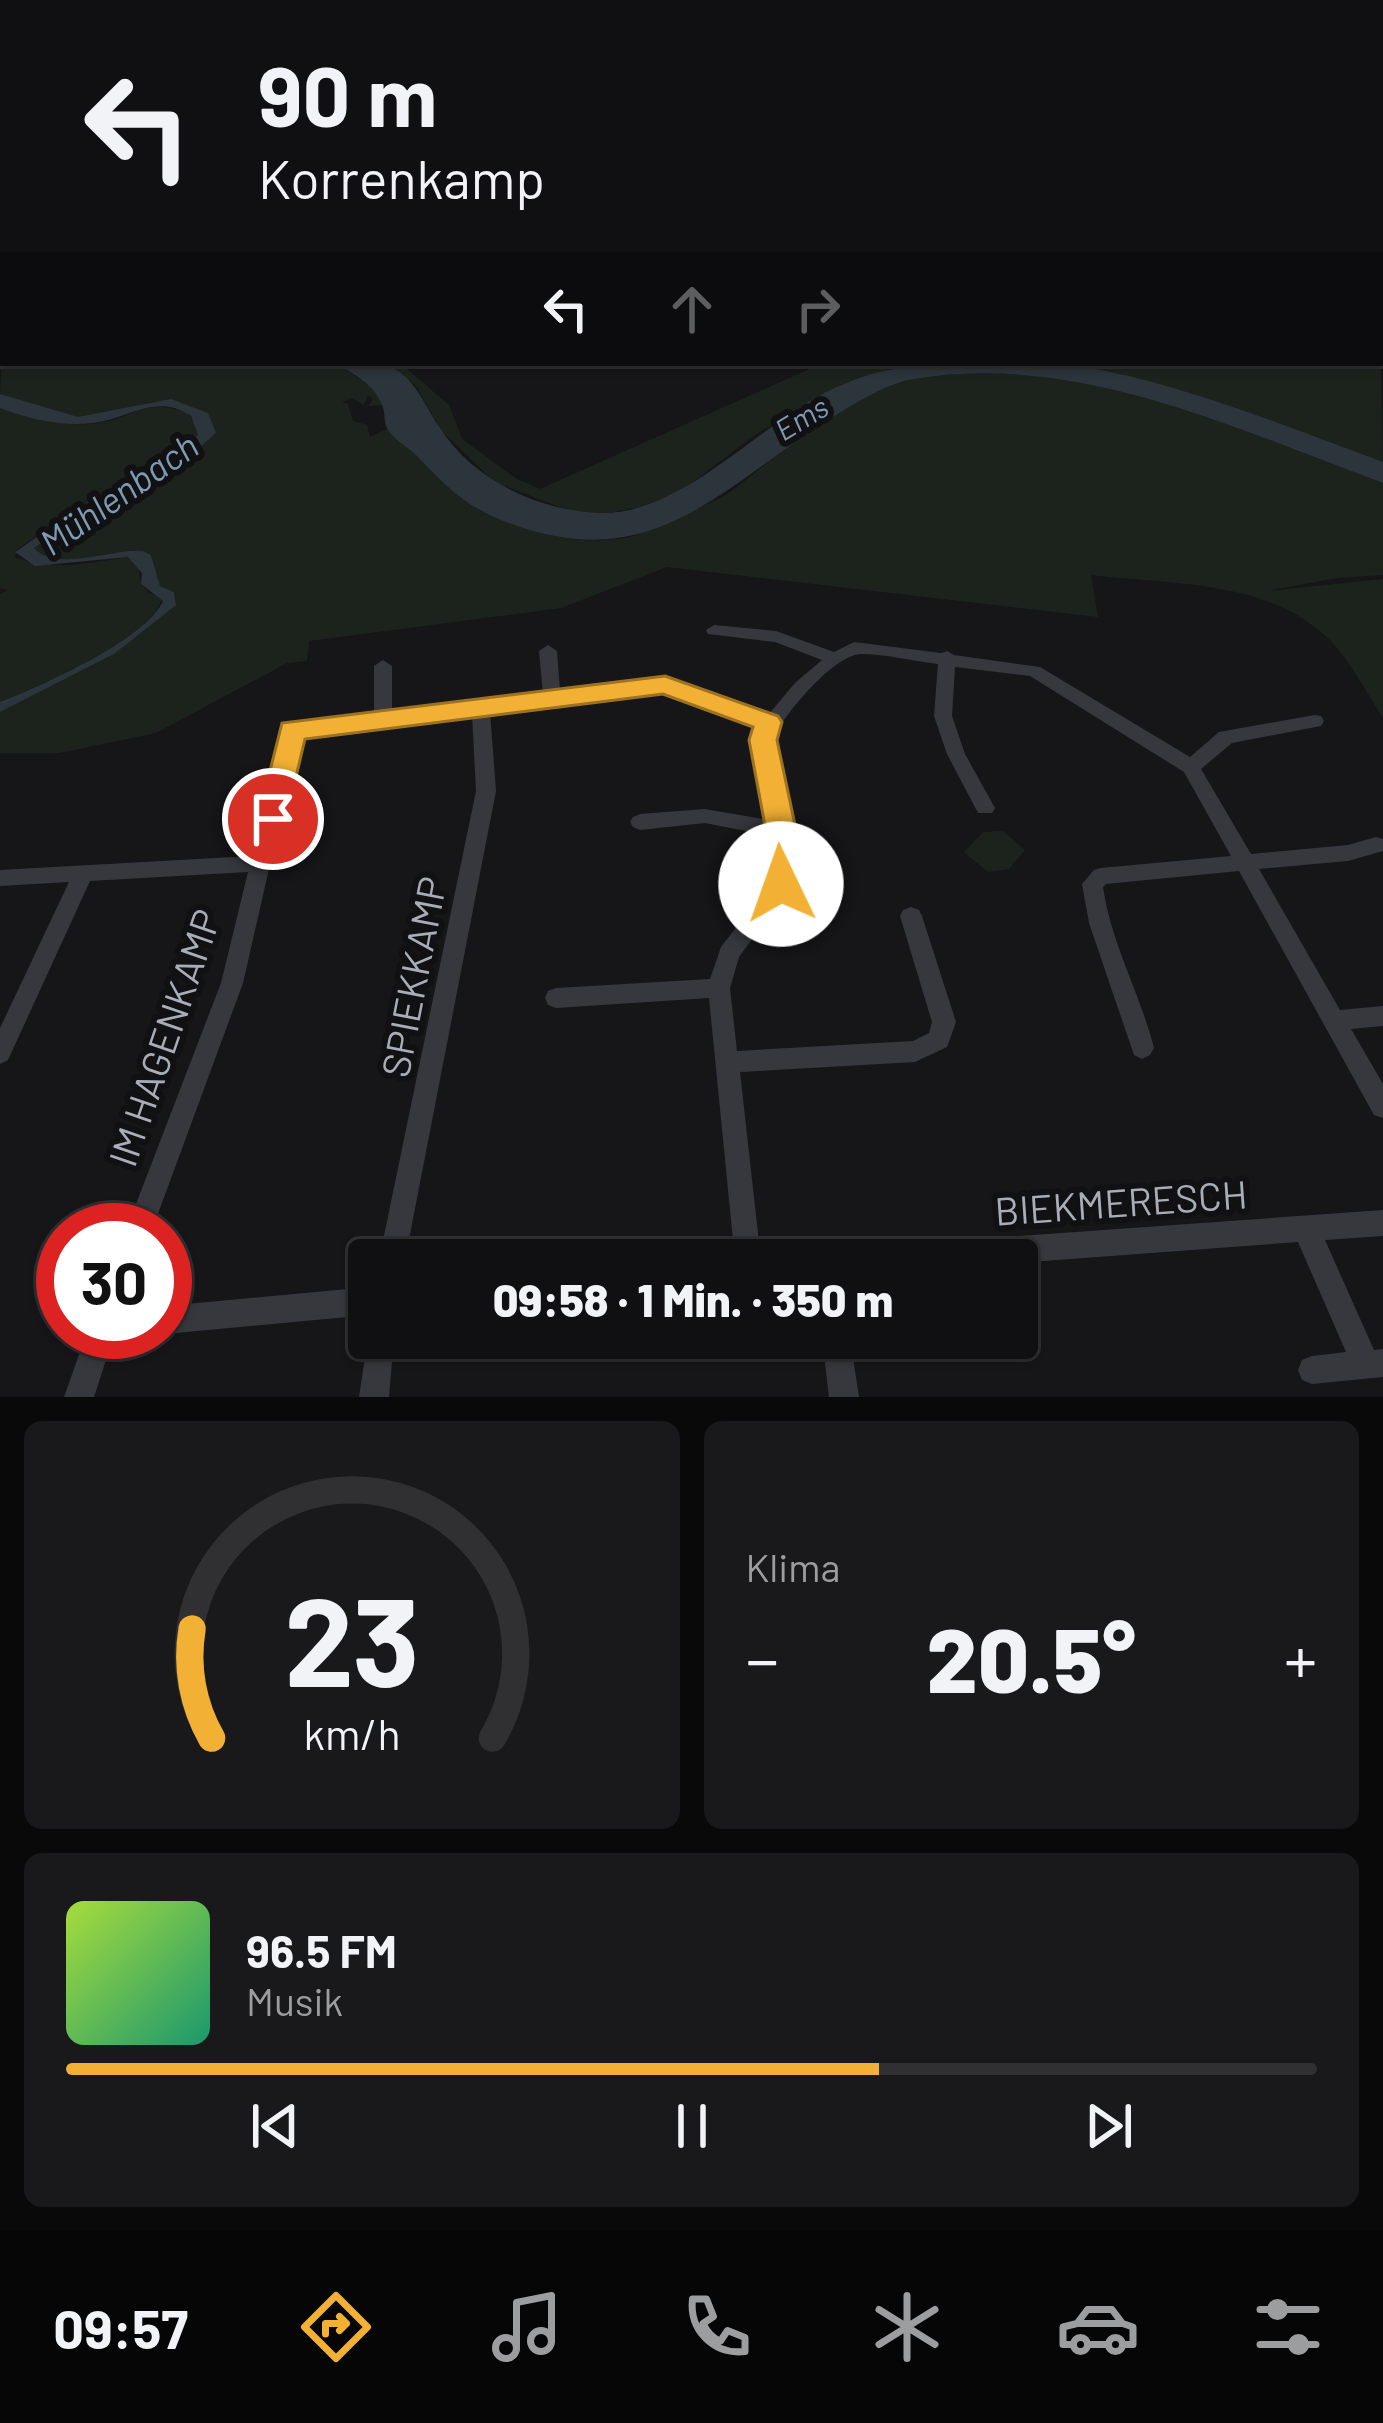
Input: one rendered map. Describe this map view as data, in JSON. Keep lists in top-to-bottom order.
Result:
{
  "streets": {
    "street": ["SPIEKKAMP", "IM HAGENKAMP", "BIEKMERESCH"]
  },
  "water": ["Ems", "Mühlenbach"],
  "page": {
    "turn": ["90 m", "Korrenkamp"],
    "limit": "30",
    "trip": "09:58 · 1 Min. · 350 m",
    "tile": "Klima",
    "heat": ["−", "20.5°", "+"],
    "song": ["96.5 FM", "Musik"],
    "tabs": "09:57",
    "gauge": ["23", "km/h"]
  }
}
